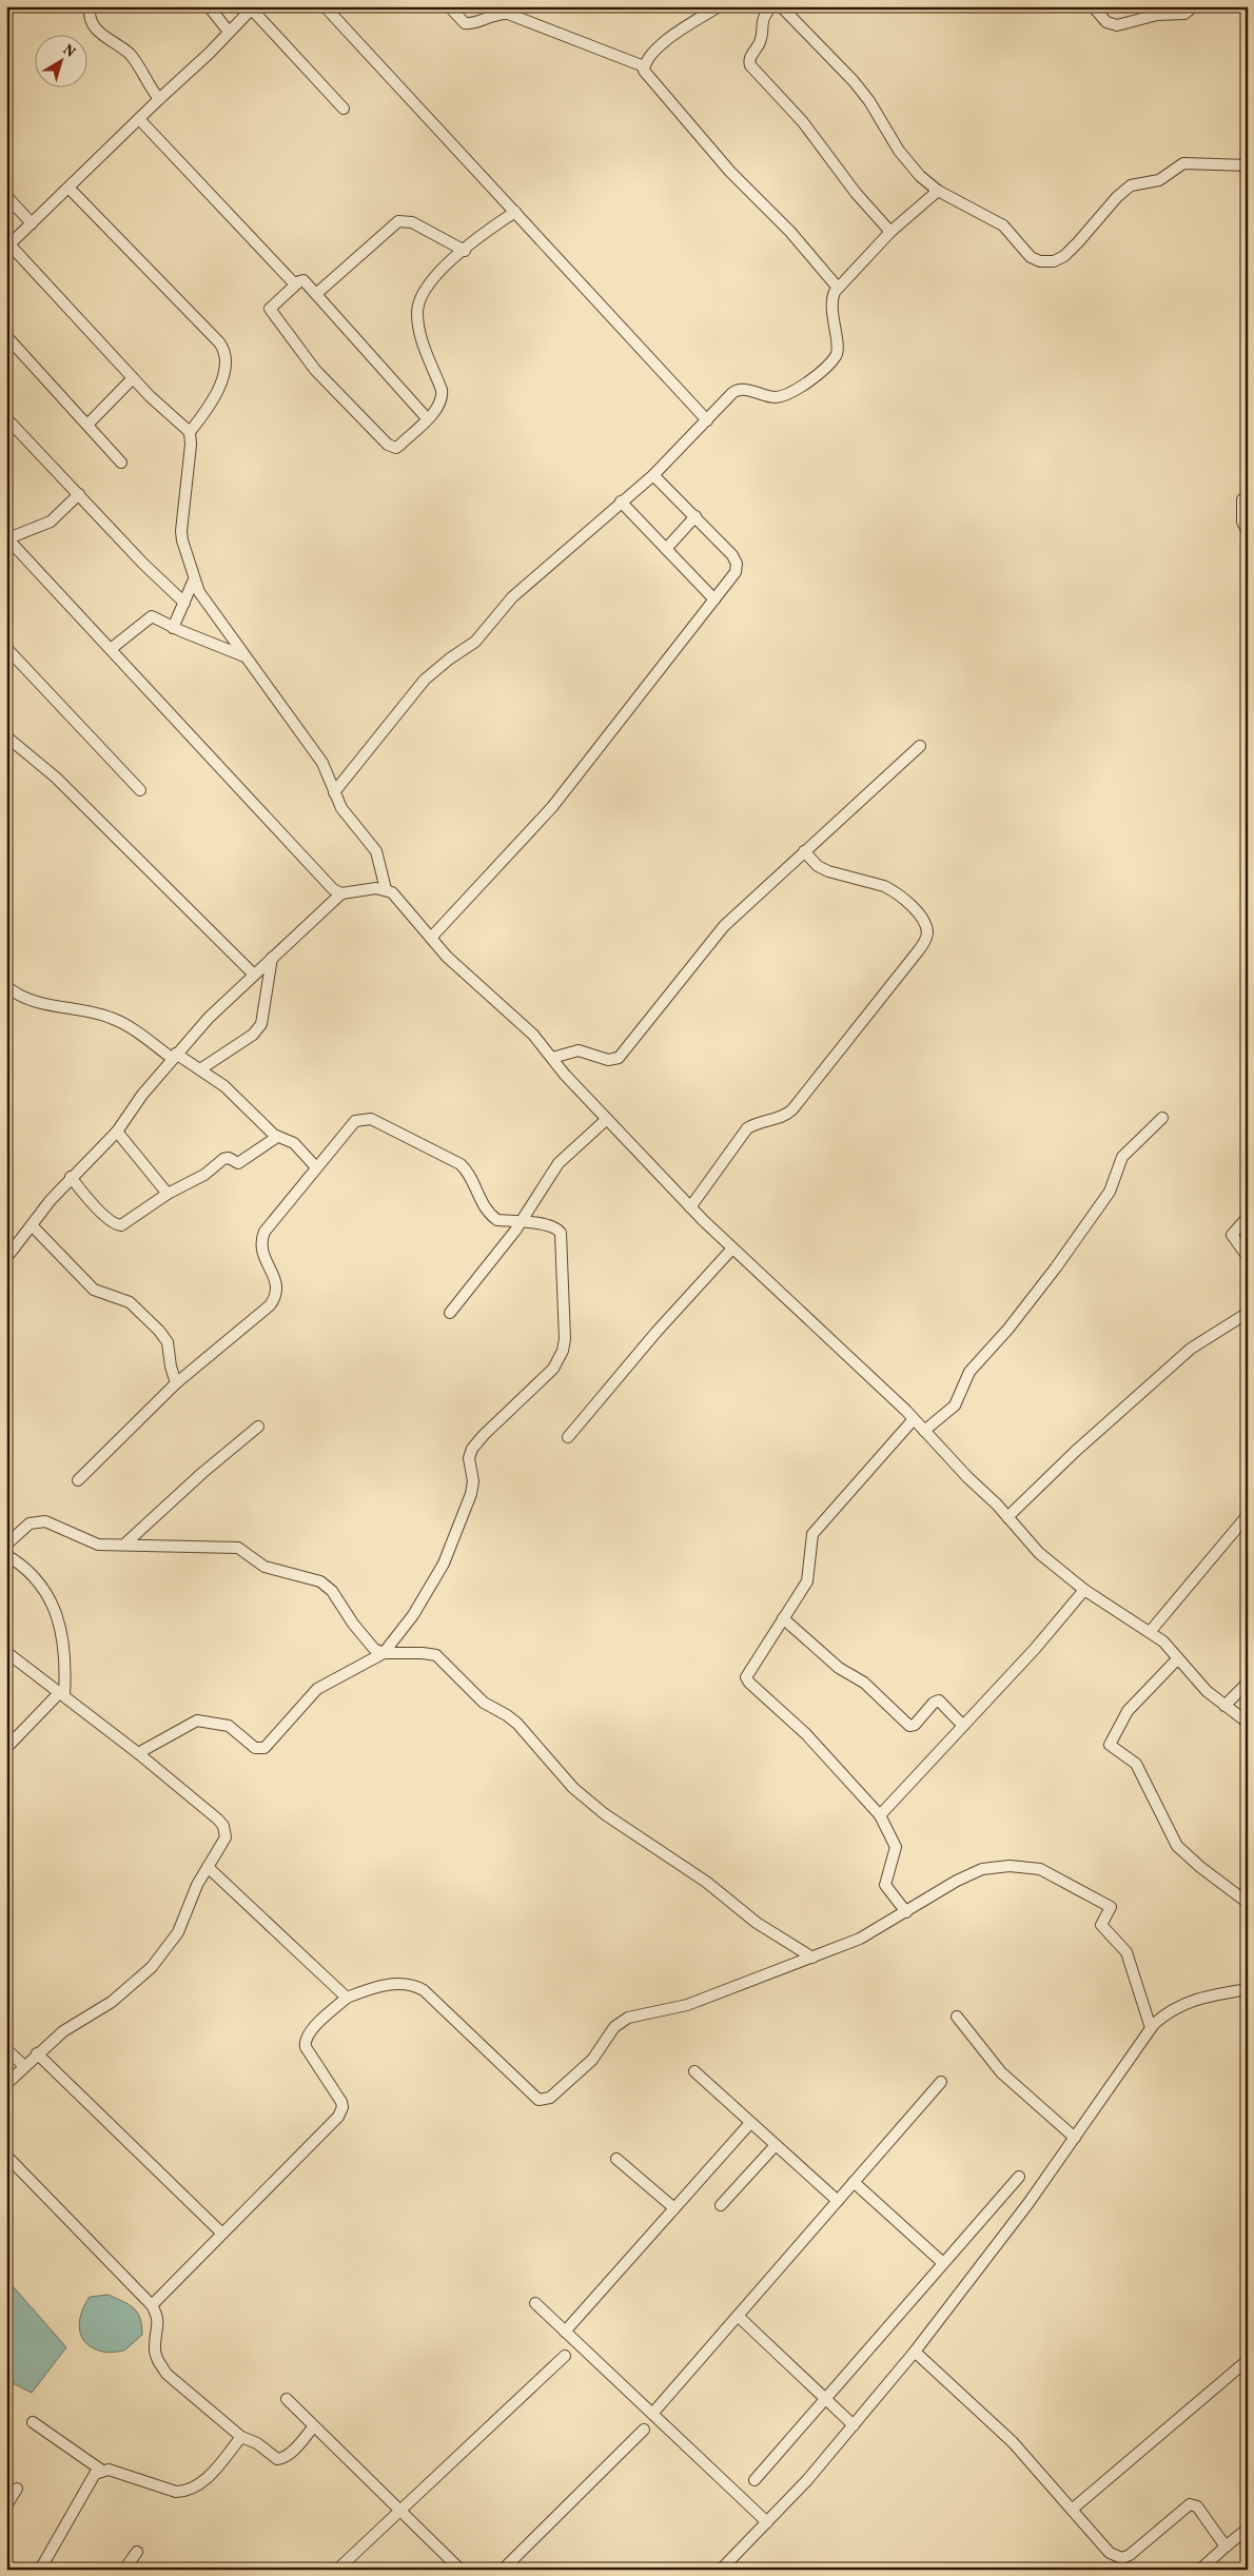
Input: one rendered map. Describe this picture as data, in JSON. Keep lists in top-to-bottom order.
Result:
{
  "north": "top right"
}
